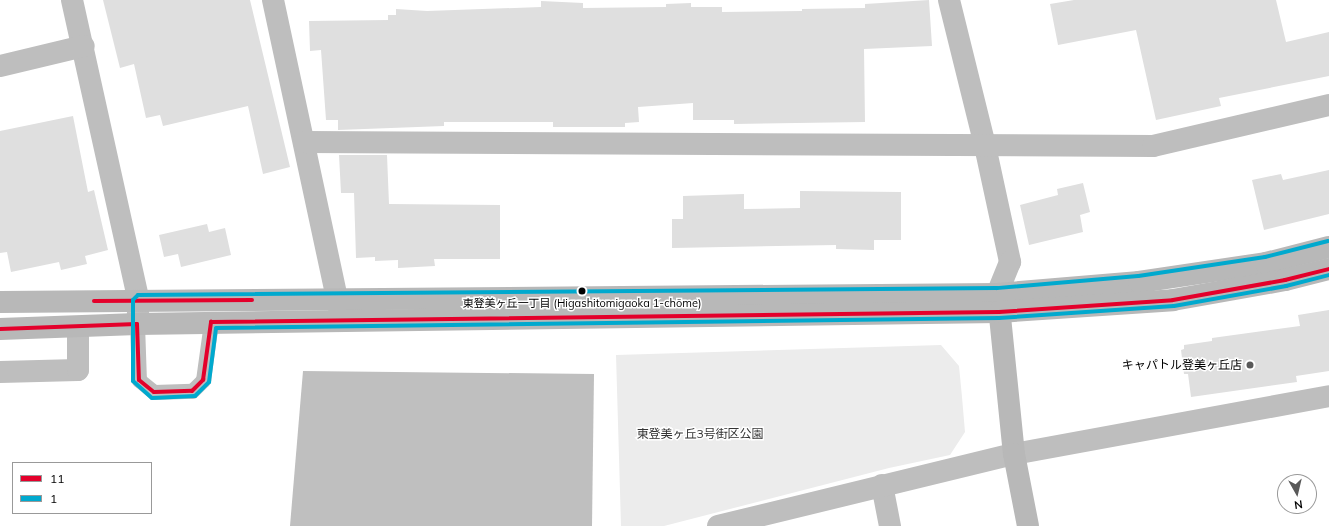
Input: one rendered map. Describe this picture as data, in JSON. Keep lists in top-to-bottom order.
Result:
{
  "parks": ["東登美ヶ丘3号街区公園"],
  "places": ["東登美ヶ丘一丁目 (Higashitomigaoka 1-chōme)", "キャパトル登美ヶ丘店"],
  "lines": ["transit line 1", "transit line 11"],
  "legend": ["11", "1"],
  "north": "bottom"
}
